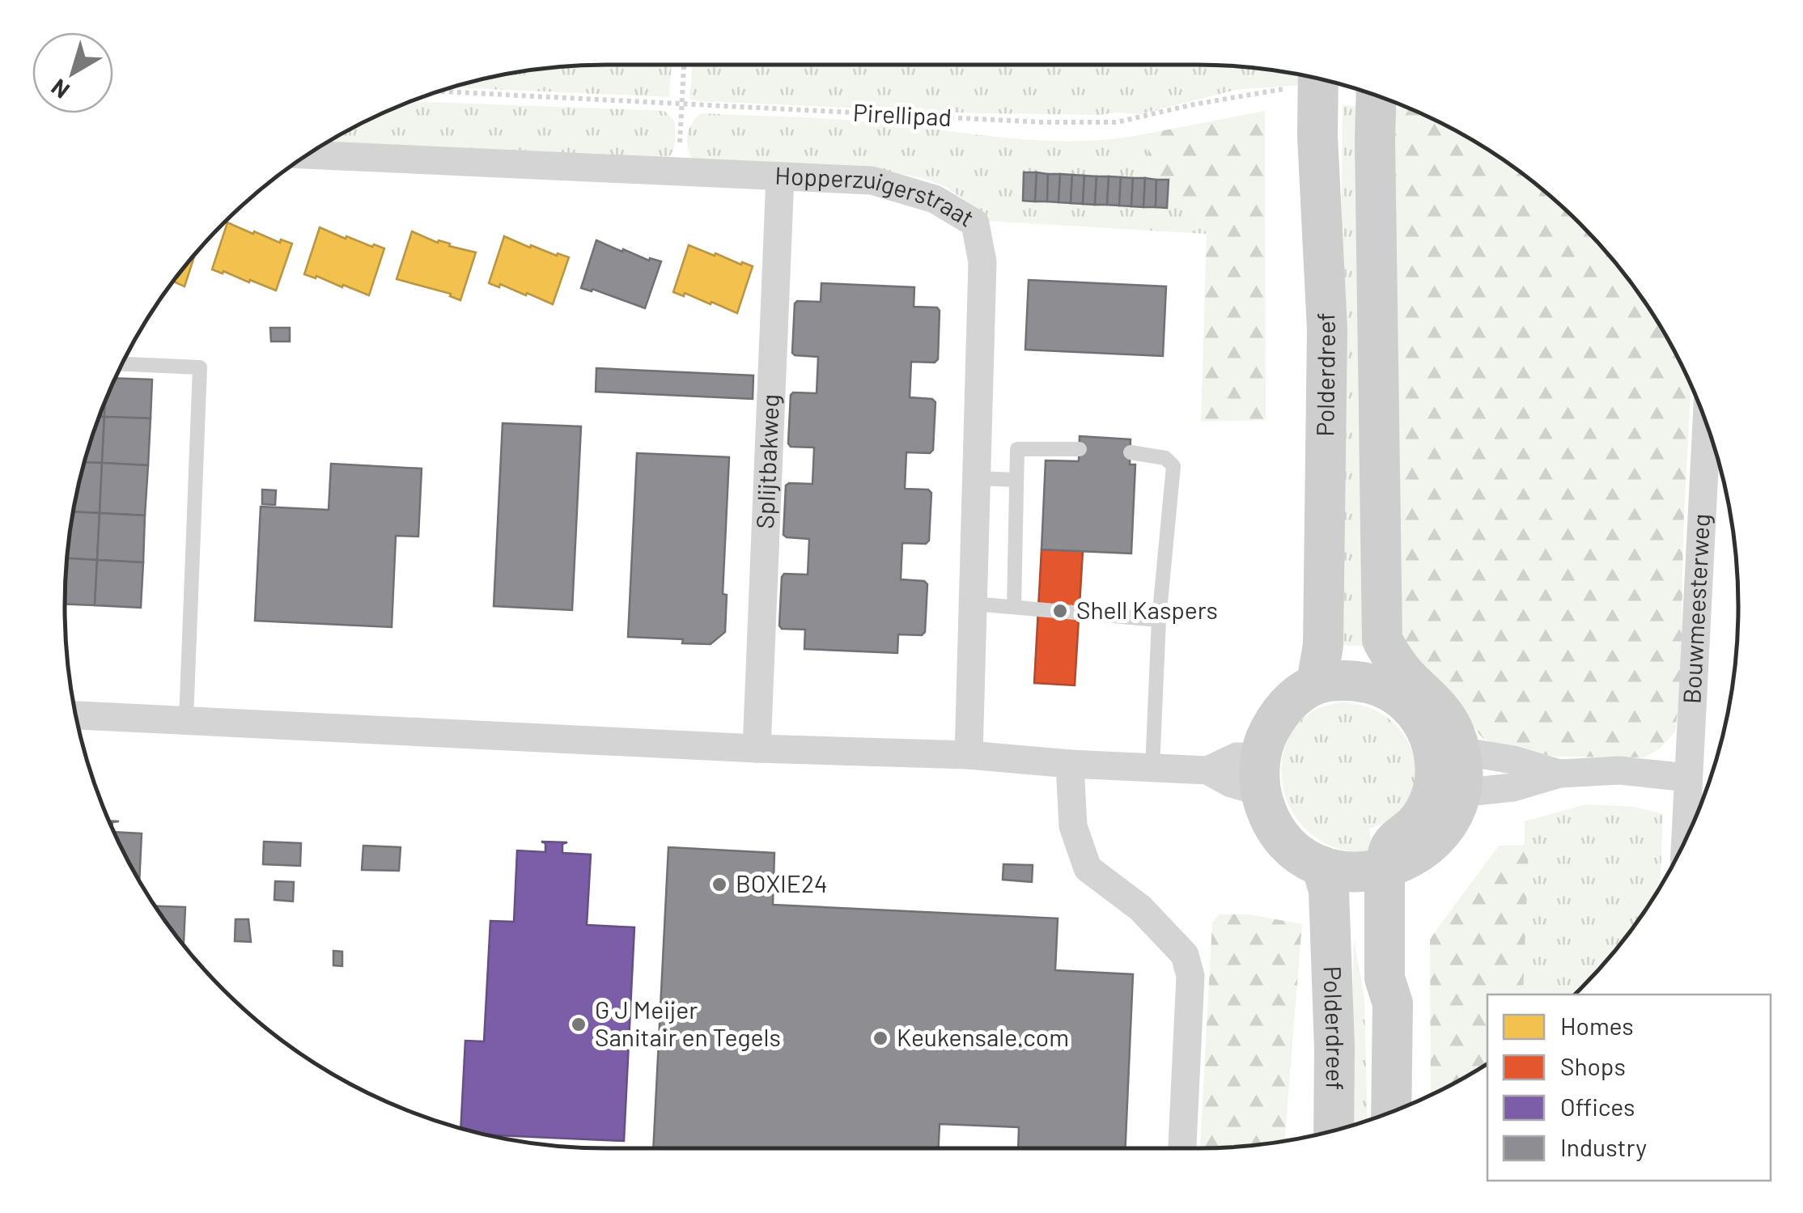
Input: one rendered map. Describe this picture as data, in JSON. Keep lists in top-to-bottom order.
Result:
{
  "streets": {
    "main road": ["Polderdreef"],
    "street": ["Hopperzuigerstraat", "Splijtbakweg", "Bouwmeesterweg"],
    "path": ["Pirellipad"]
  },
  "crossings": [
    ["Pirellipad", "Polderdreef"],
    ["Hopperzuigerstraat", "Splijtbakweg"]
  ],
  "places": [
    "Shell Kaspers",
    "BOXIE24",
    "G J Meijer Sanitair en Tegels",
    "Keukensale.com"
  ],
  "legend": [
    "Homes",
    "Shops",
    "Offices",
    "Industry"
  ],
  "north": "bottom left"
}
